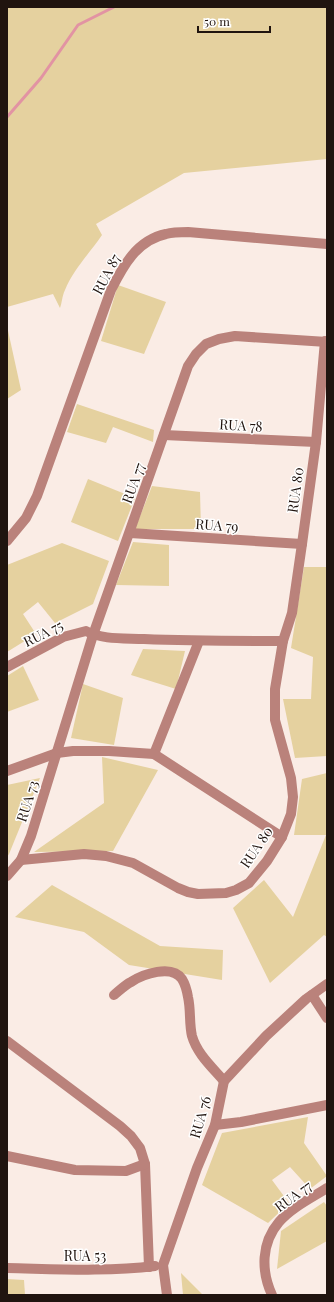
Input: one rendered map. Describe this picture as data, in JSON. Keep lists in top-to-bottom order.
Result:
{
  "streets": {
    "street": [
      "RUA 87",
      "RUA 78",
      "RUA 77",
      "RUA 80",
      "RUA 79",
      "RUA 75",
      "RUA 73",
      "RUA 76",
      "RUA 53"
    ]
  },
  "crossings": [
    ["RUA 78", "RUA 77"],
    ["RUA 78", "RUA 80"],
    ["RUA 77", "RUA 80"],
    ["RUA 77", "RUA 79"],
    ["RUA 77", "RUA 75"],
    ["RUA 77", "RUA 73"],
    ["RUA 80", "RUA 79"],
    ["RUA 80", "RUA 73"],
    ["RUA 76", "RUA 53"]
  ],
  "scale_bar": "50 m"
}
